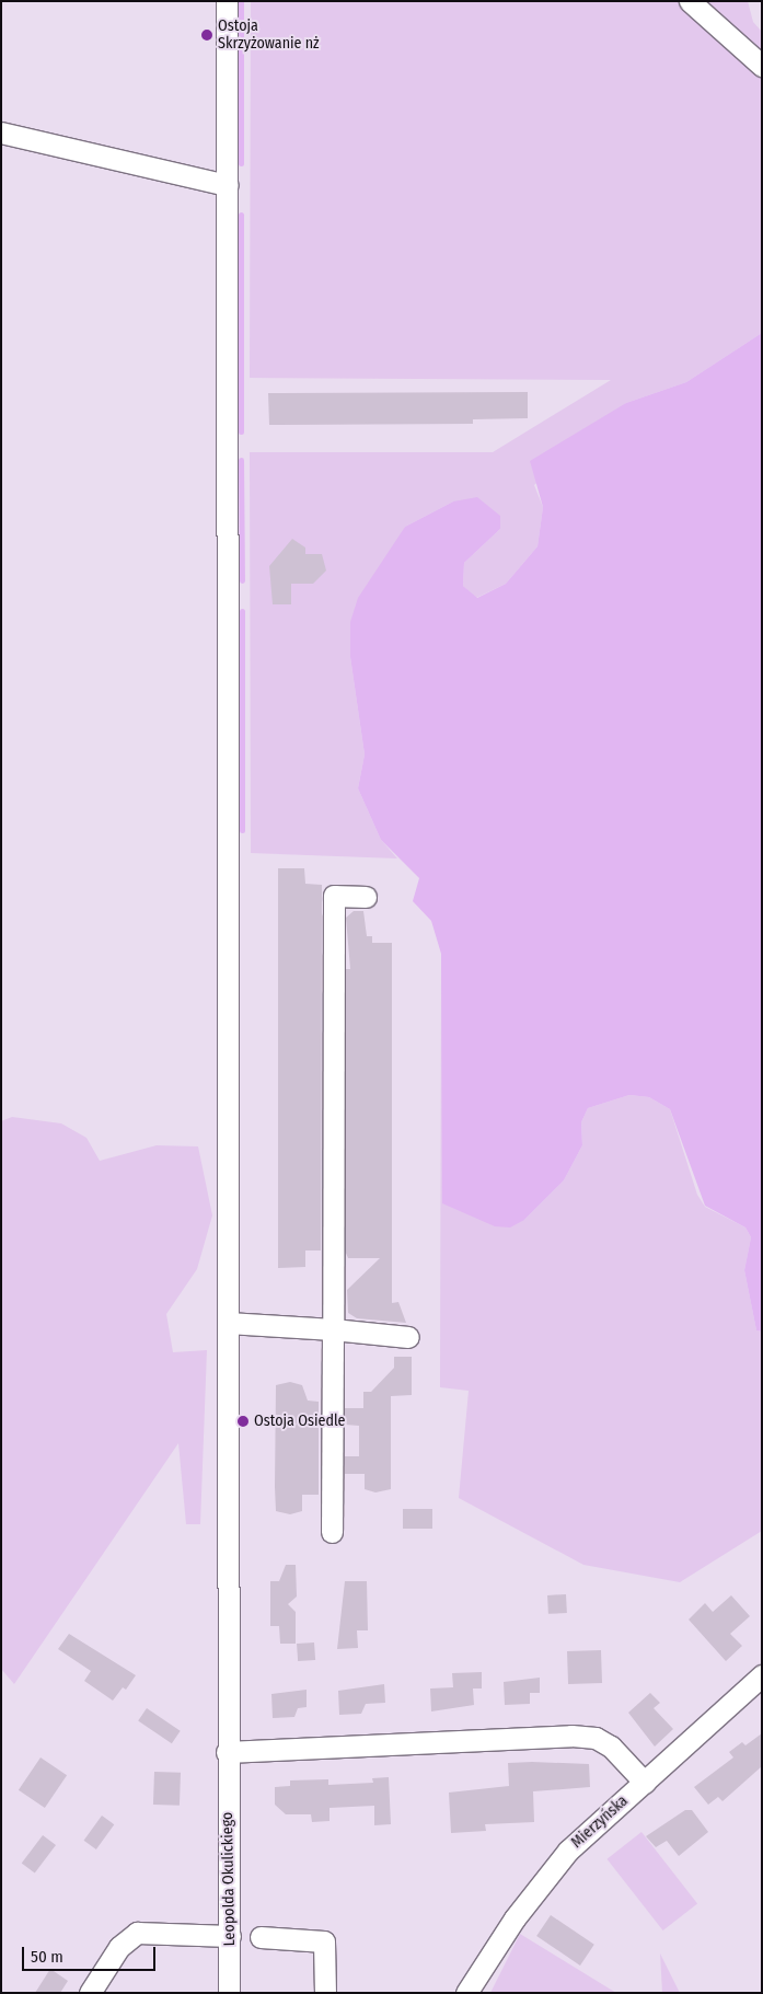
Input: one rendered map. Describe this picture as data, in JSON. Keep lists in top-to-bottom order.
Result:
{
  "streets": {
    "street": ["Mierzyńska", "Leopolda Okulickiego"]
  },
  "places": ["Ostoja Skrzyżowanie nż", "Ostoja Osiedle"],
  "scale_bar": "50 m"
}
